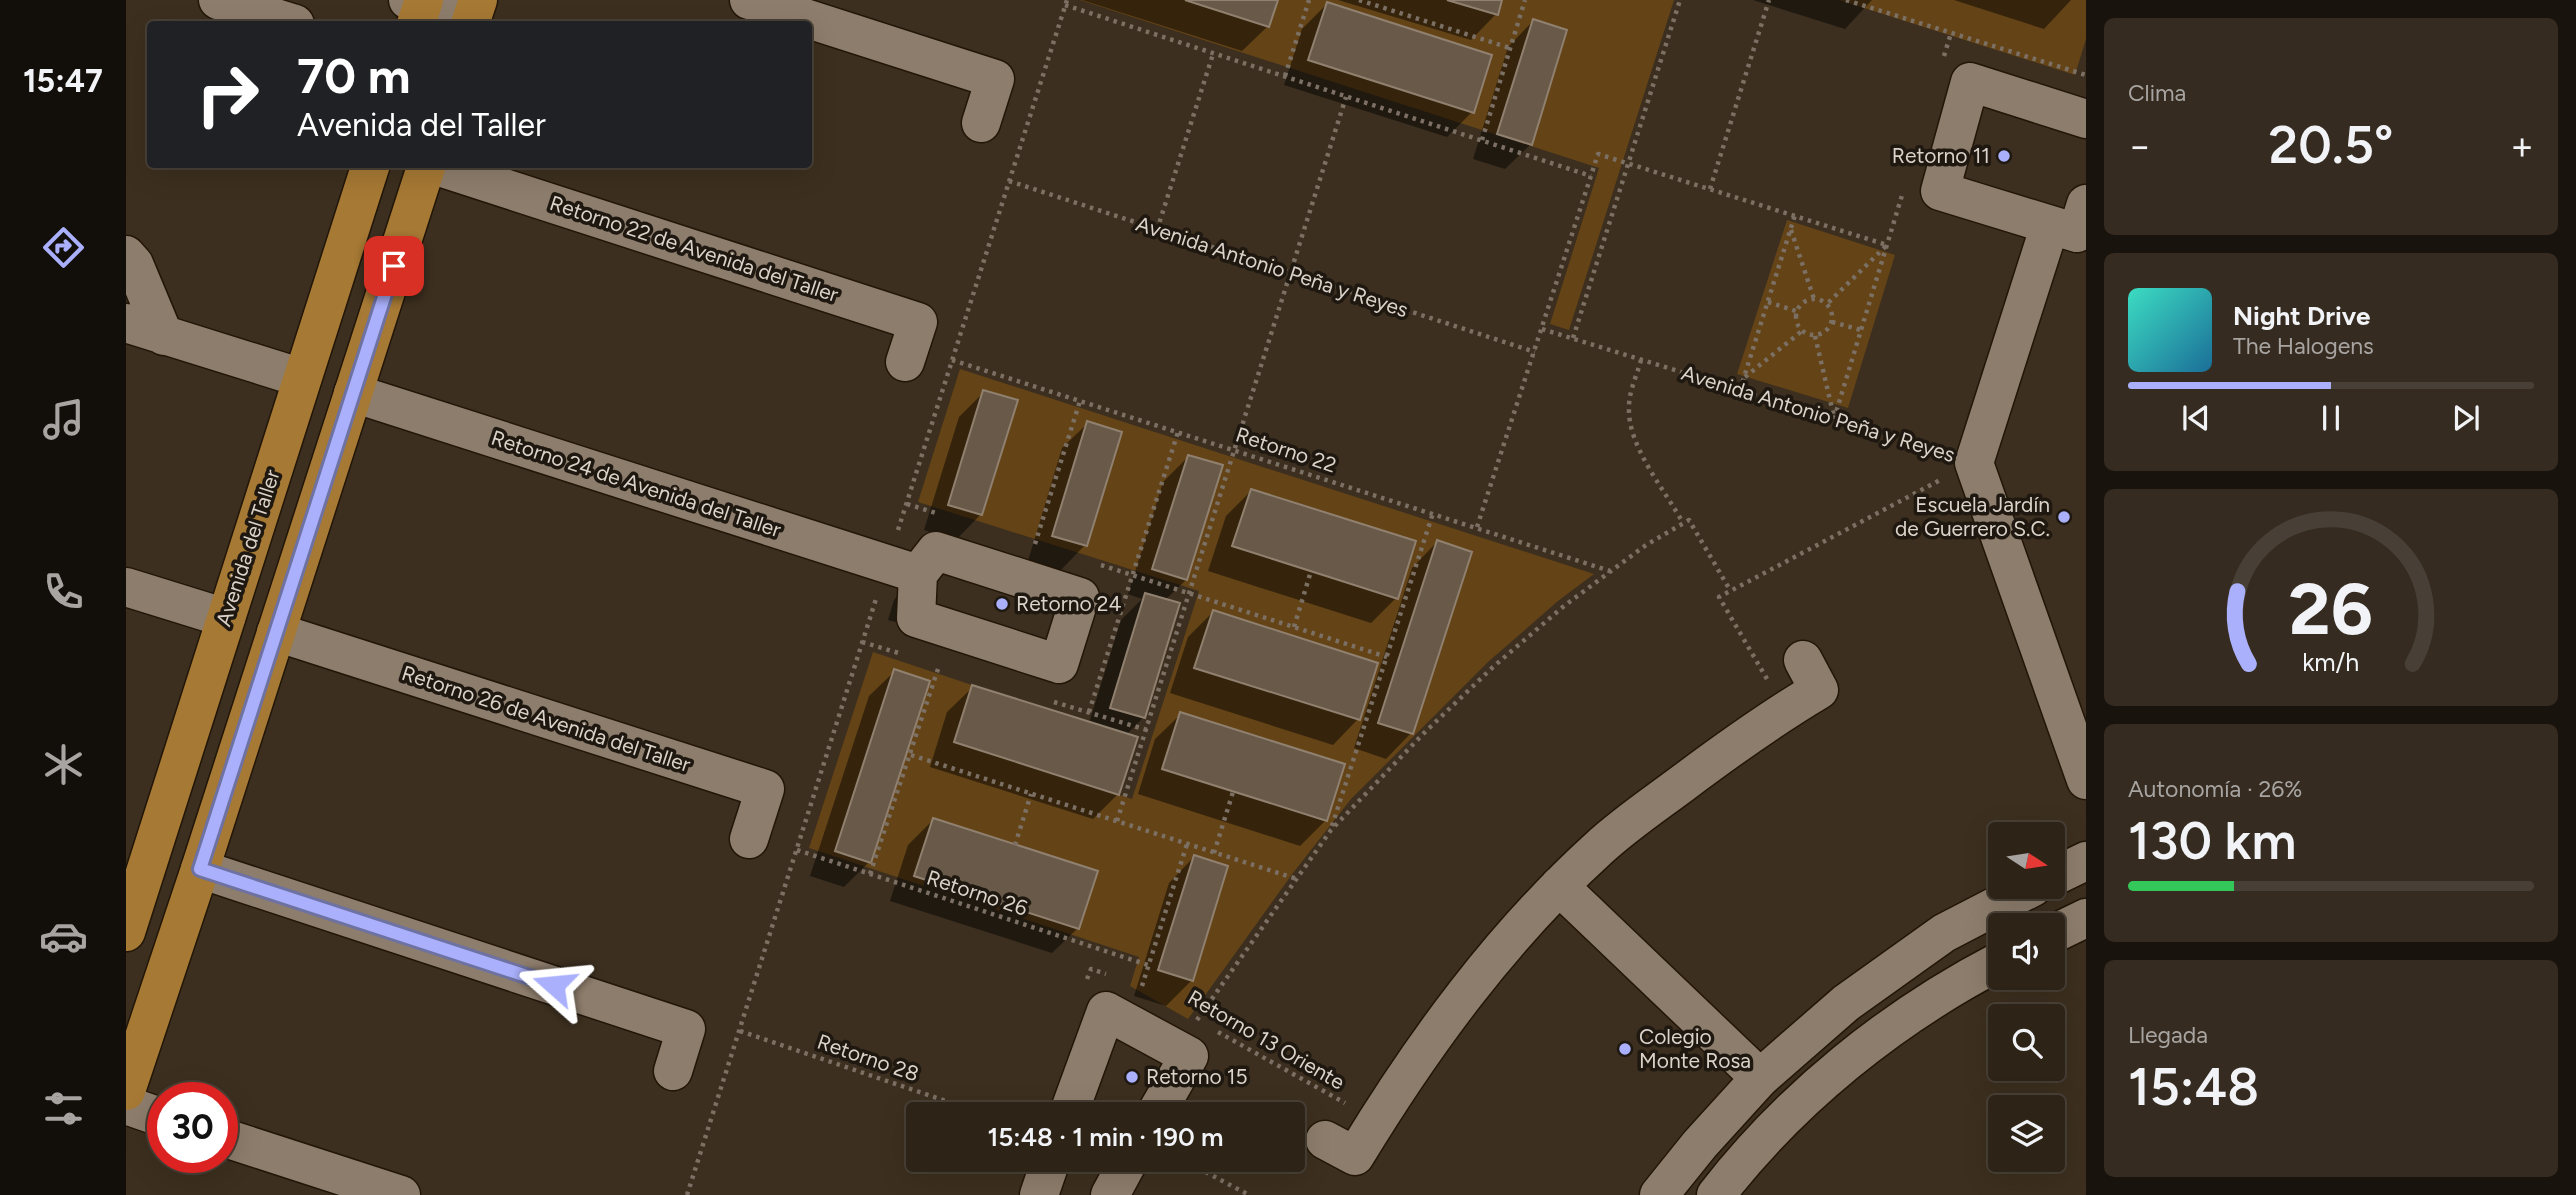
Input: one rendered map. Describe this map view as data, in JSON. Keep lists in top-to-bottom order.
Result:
{
  "streets": {
    "main road": ["Avenida del Taller"],
    "street": ["Retorno 22 de Avenida del Taller", "Retorno 24 de Avenida del Taller", "Retorno 26 de Avenida del Taller"],
    "path": [
      "Avenida Antonio Peña y Reyes",
      "Retorno 22",
      "Retorno 26",
      "Retorno 13 Oriente",
      "Retorno 28"
    ]
  },
  "places": [
    "Retorno 11",
    "Escuela Jardín de Guerrero S.C.",
    "Retorno 24",
    "Colegio Monte Rosa",
    "Retorno 15"
  ],
  "north": "right",
  "page": {
    "tabs": "15:47",
    "tile": [
      "Clima",
      ["Autonomía · 26%", "130 km"],
      ["Llegada", "15:48"]
    ],
    "turn": ["70 m", "Avenida del Taller"],
    "heat": ["−", "20.5°", "+"],
    "song": ["Night Drive", "The Halogens"],
    "limit": "30",
    "trip": "15:48 · 1 min · 190 m",
    "gauge": ["26", "km/h"]
  }
}
